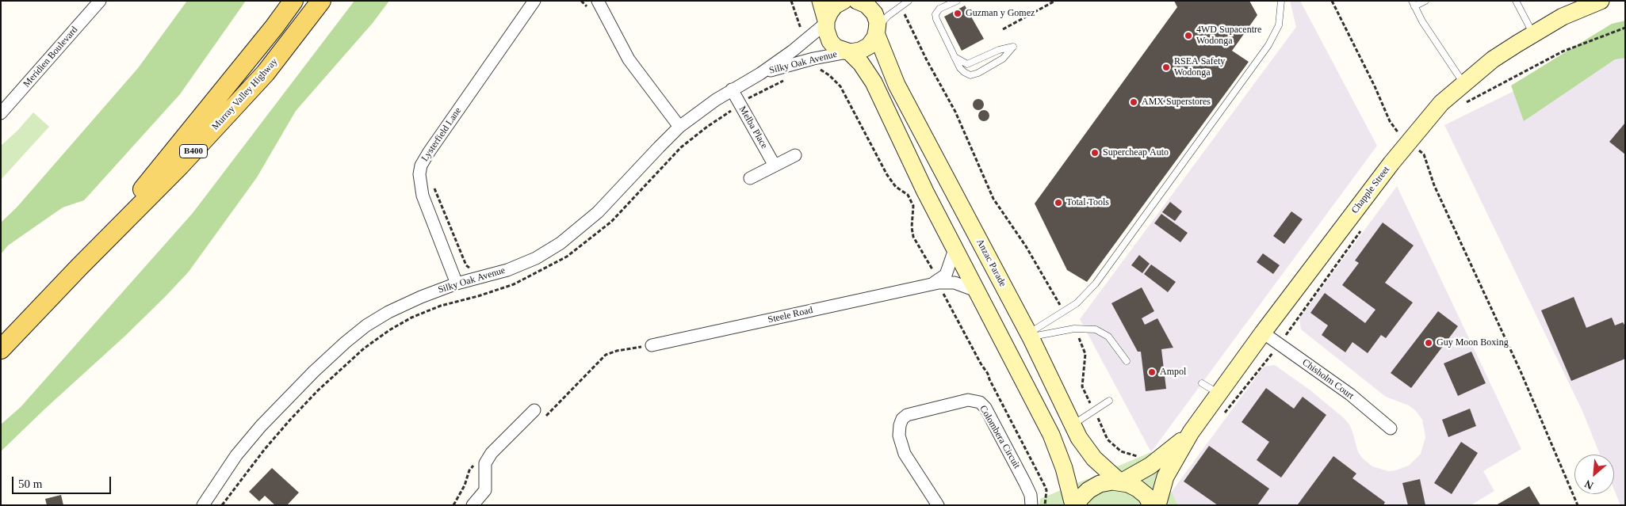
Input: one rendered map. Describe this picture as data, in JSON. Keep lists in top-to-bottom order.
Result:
{
  "streets": {
    "main road": [
      "Murray Valley Highway",
      "B400",
      "Chapple Street",
      "Anzac Parade"
    ],
    "street": [
      "Meridien Boulevard",
      "Silky Oak Avenue",
      "Melba Place",
      "Lysterfield Lane",
      "Steele Road",
      "Chisholm Court",
      "Colombera Circuit"
    ]
  },
  "crossings": [
    ["Silky Oak Avenue", "Melba Place"],
    ["Silky Oak Avenue", "Lysterfield Lane"],
    ["Silky Oak Avenue", "Anzac Parade"],
    ["Chapple Street", "Anzac Parade"],
    ["Chapple Street", "Chisholm Court"]
  ],
  "places": [
    "Guzman y Gomez",
    "4WD Supacentre Wodonga",
    "RSEA Safety Wodonga",
    "AMX Superstores",
    "Supercheap Auto",
    "Total Tools",
    "Guy Moon Boxing",
    "Ampol"
  ],
  "scale_bar": "50 m",
  "north": "bottom left"
}
